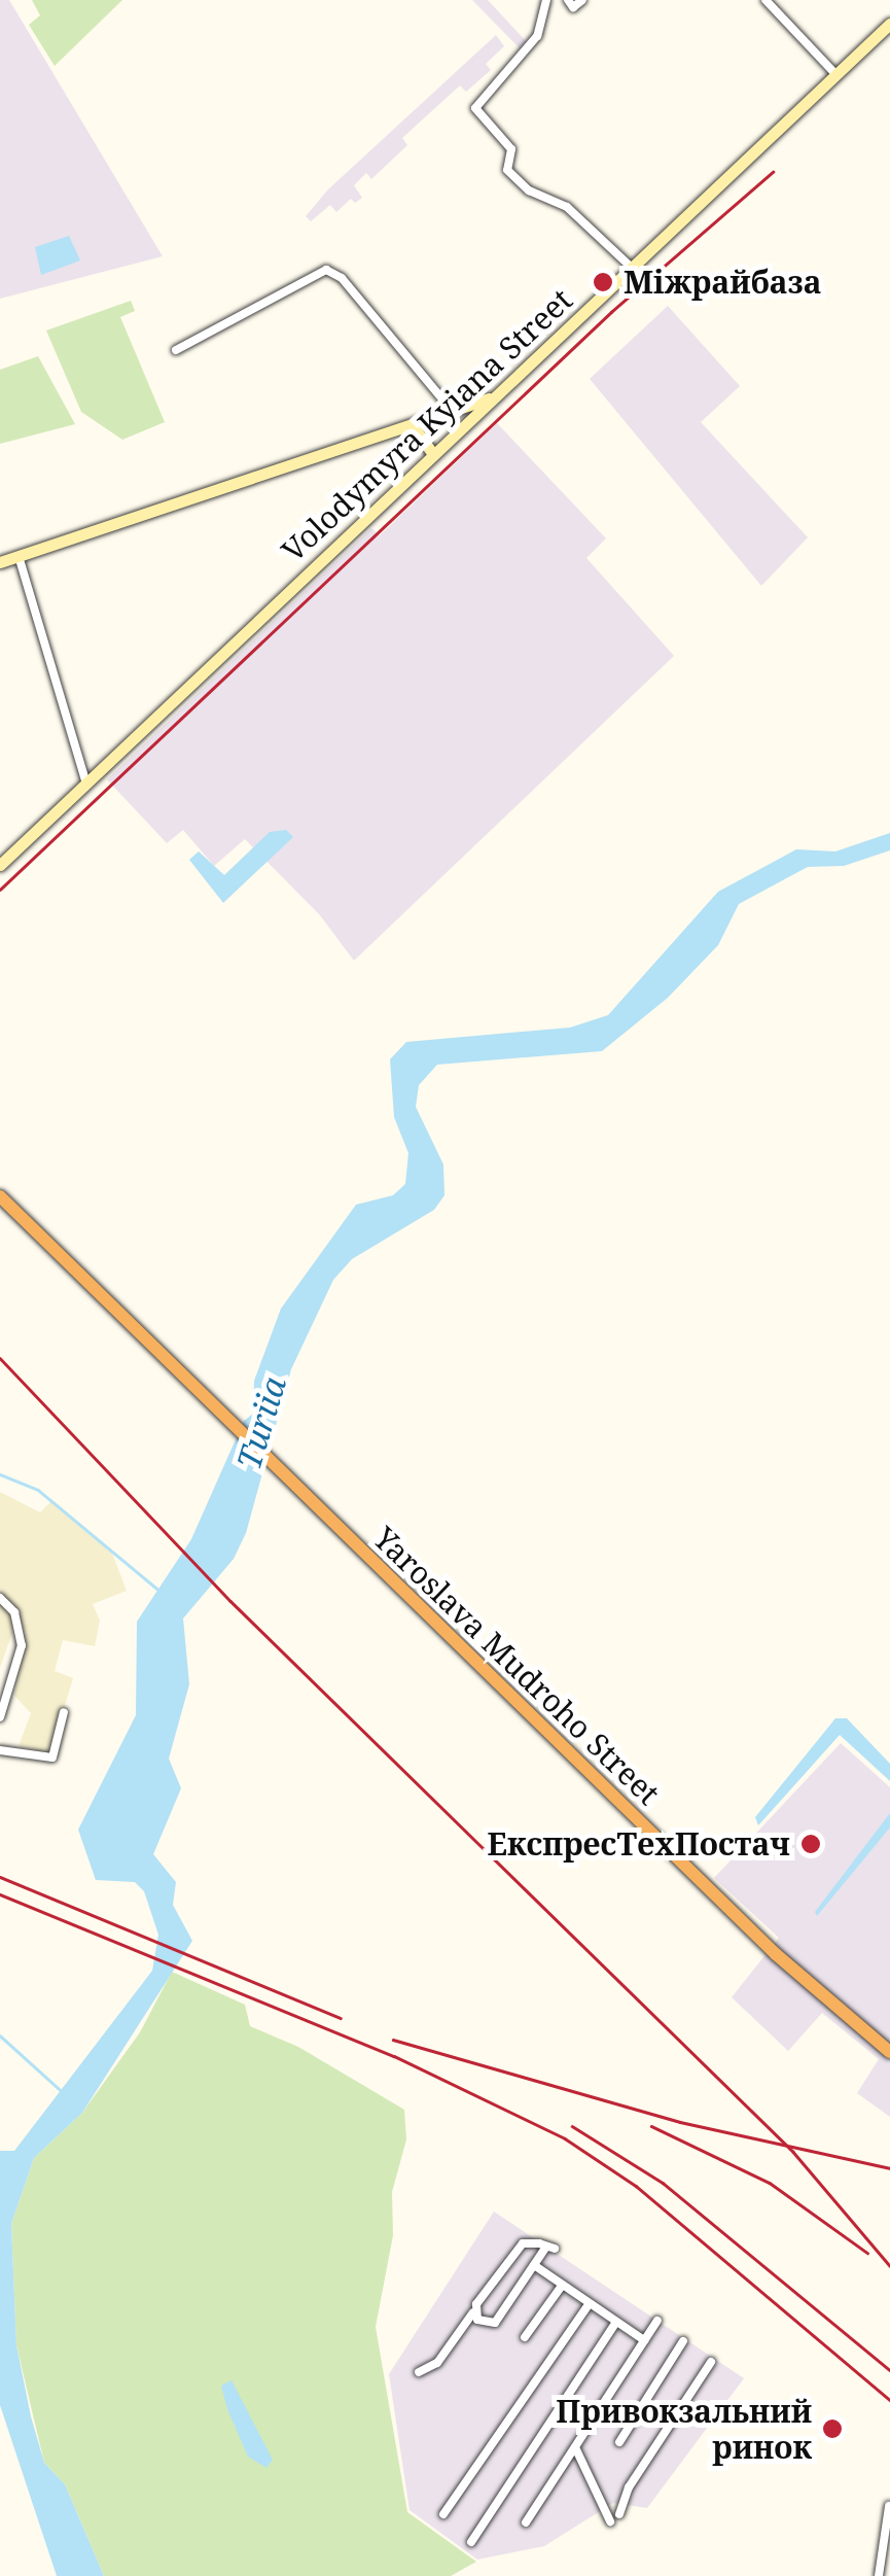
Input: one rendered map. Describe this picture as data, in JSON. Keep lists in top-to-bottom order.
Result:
{
  "streets": {
    "highway": ["Yaroslava Mudroho Street"],
    "main road": ["Volodymyra Kyiana Street"]
  },
  "water": ["Turiia"],
  "places": ["Міжрайбаза", "ЕкспресТехПостач", "Привокзальний ринок"]
}
